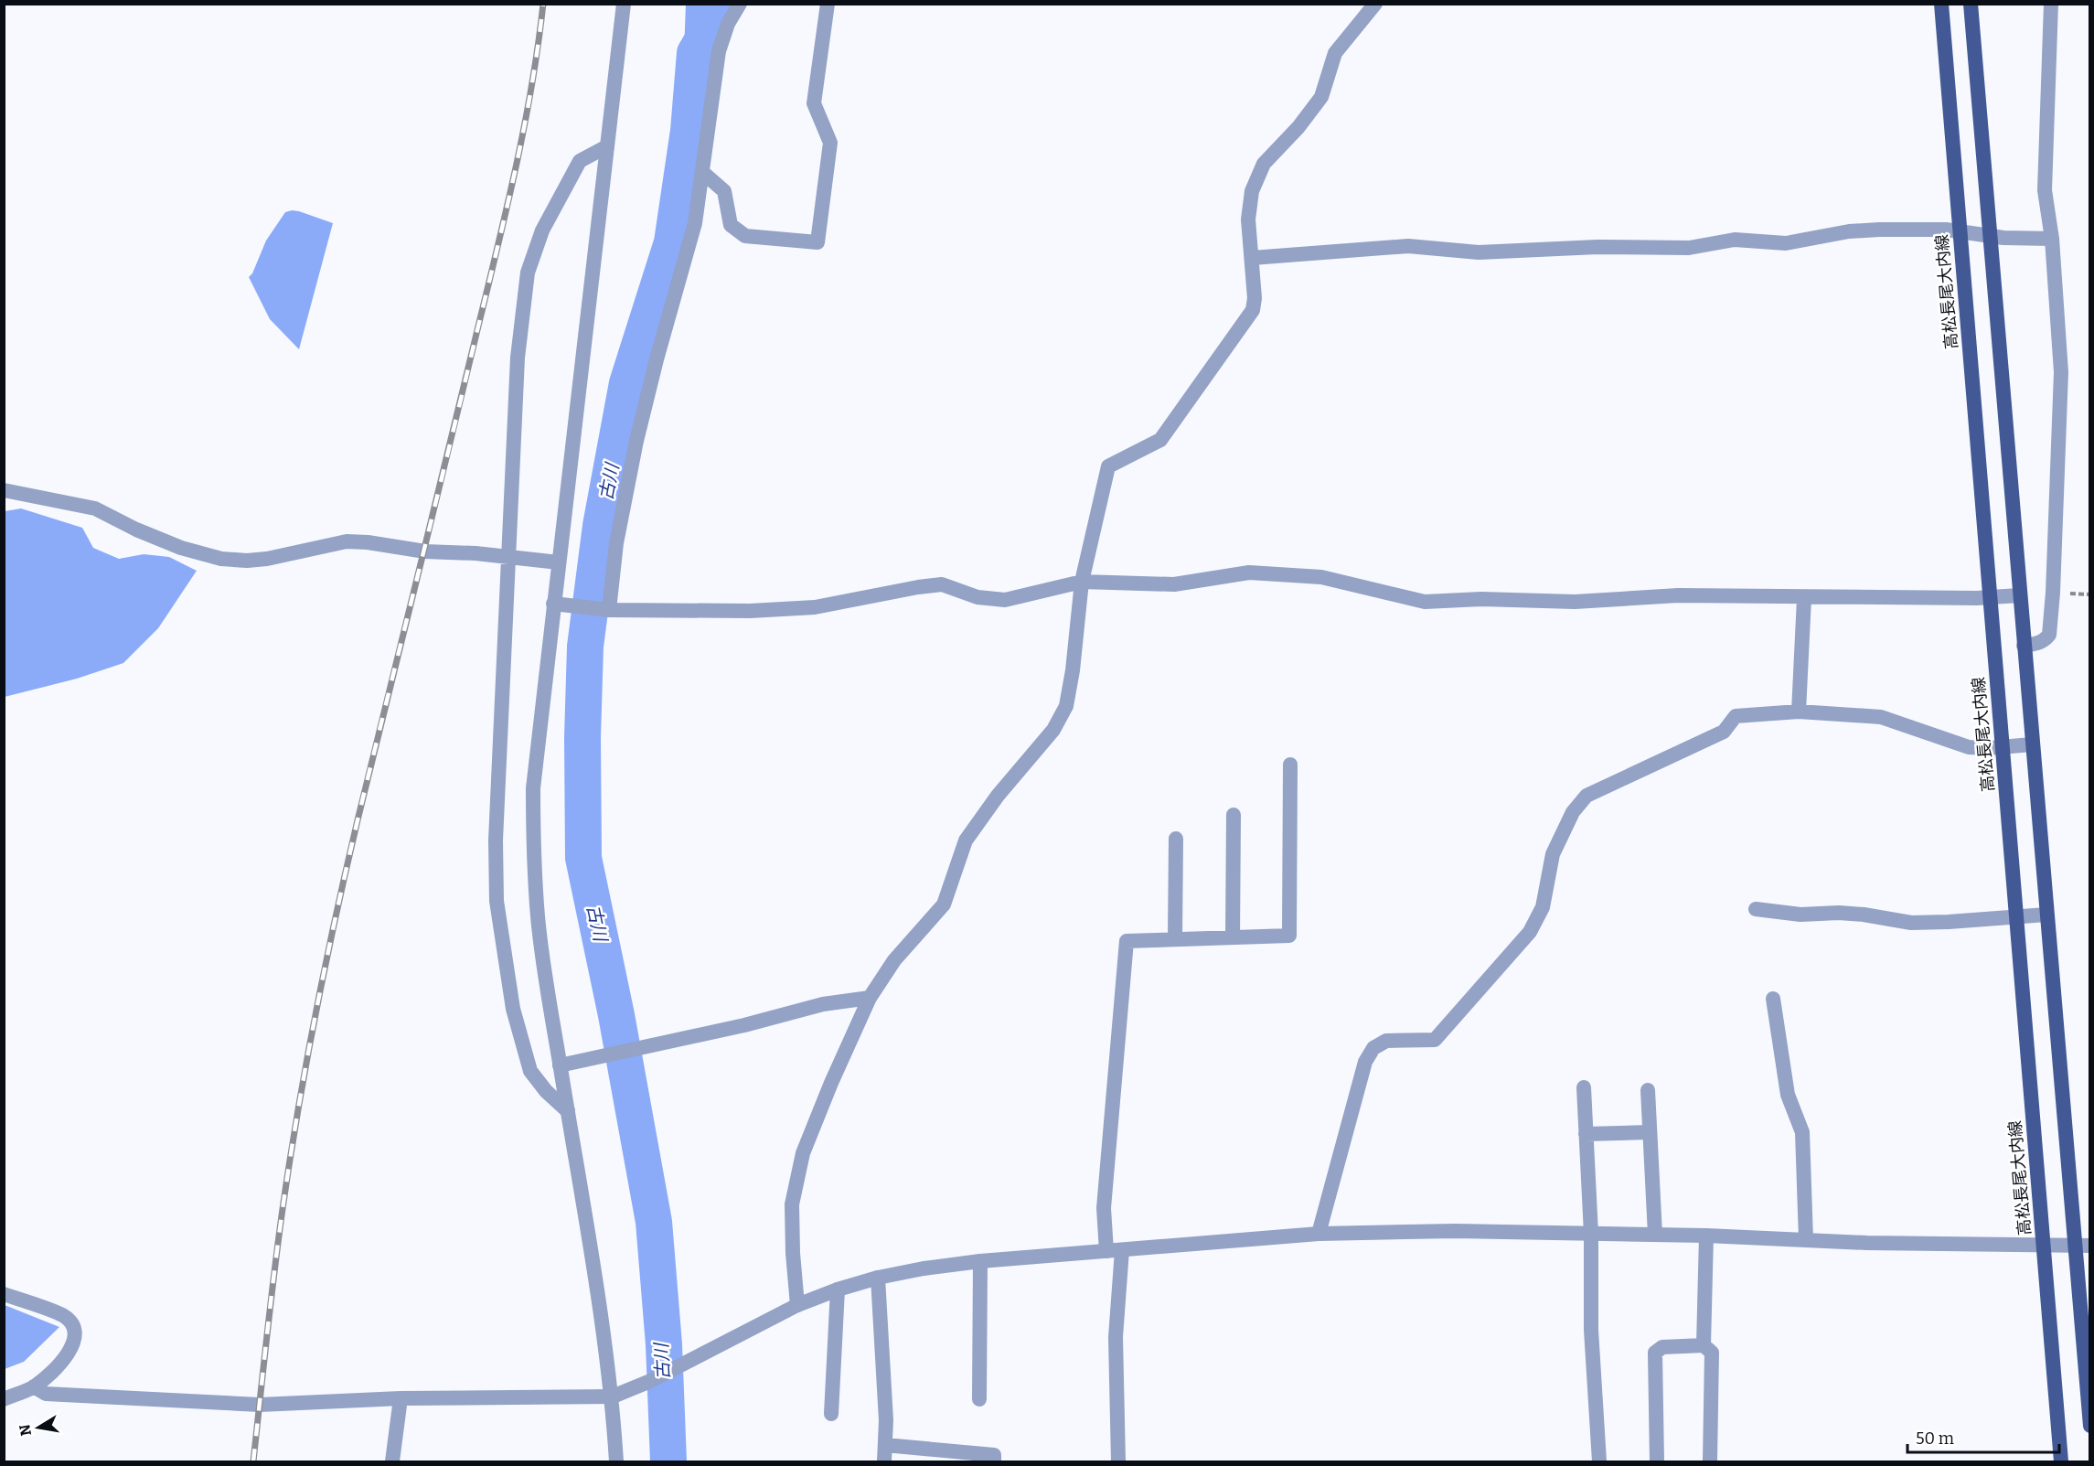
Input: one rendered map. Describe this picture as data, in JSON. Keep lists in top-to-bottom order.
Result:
{
  "streets": {
    "main road": ["高松長尾大内線"]
  },
  "water": ["古川"],
  "scale_bar": "50 m",
  "north": "left"
}
